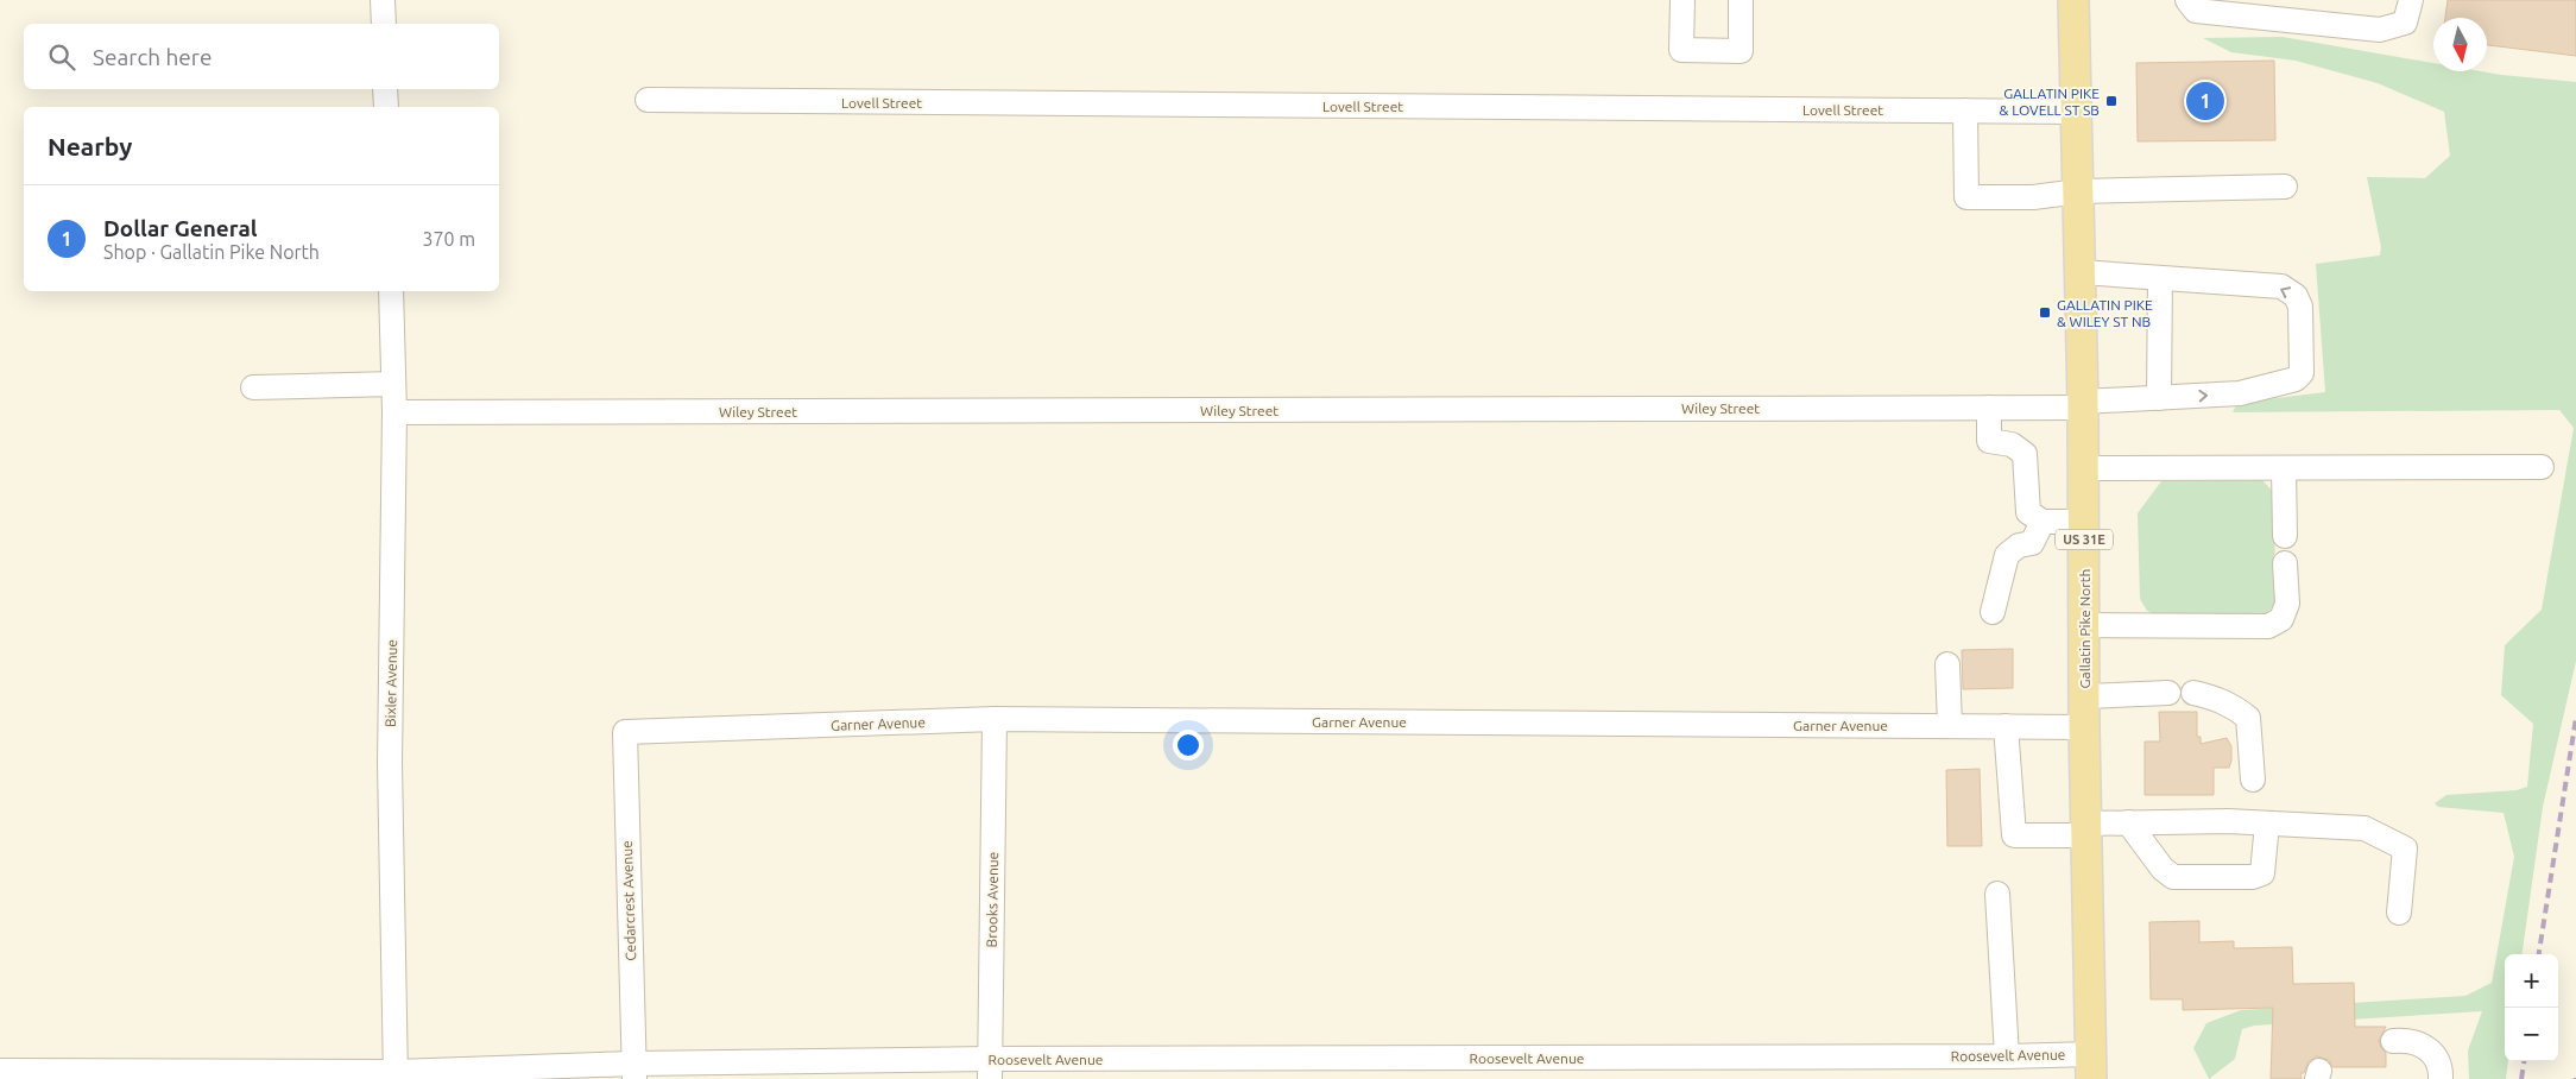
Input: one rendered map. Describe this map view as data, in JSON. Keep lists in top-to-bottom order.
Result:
{
  "streets": {
    "main road": ["US 31E", "Gallatin Pike North"],
    "street": [
      "Lovell Street",
      "Wiley Street",
      "Bixler Avenue",
      "Garner Avenue",
      "Brooks Avenue",
      "Cedarcrest Avenue",
      "Roosevelt Avenue"
    ]
  },
  "crossings": [
    ["Lovell Street", "Gallatin Pike North"],
    ["Wiley Street", "Gallatin Pike North"],
    ["Wiley Street", "Bixler Avenue"],
    ["Gallatin Pike North", "Garner Avenue"],
    ["Gallatin Pike North", "Roosevelt Avenue"],
    ["Bixler Avenue", "Roosevelt Avenue"],
    ["Garner Avenue", "Brooks Avenue"],
    ["Garner Avenue", "Cedarcrest Avenue"],
    ["Brooks Avenue", "Roosevelt Avenue"],
    ["Cedarcrest Avenue", "Roosevelt Avenue"]
  ],
  "places": {
    "transit": ["GALLATIN PIKE & LOVELL ST SB", "GALLATIN PIKE & WILEY ST NB"]
  },
  "north": "bottom",
  "page": {
    "search": "Search here",
    "pins": "1",
    "heading": "Nearby",
    "list": [
      {
        "mark": "1",
        "name": "Dollar General",
        "note": "Shop · Gallatin Pike North",
        "value": "370 m"
      }
    ],
    "map_buttons": ["+", "−"]
  }
}
